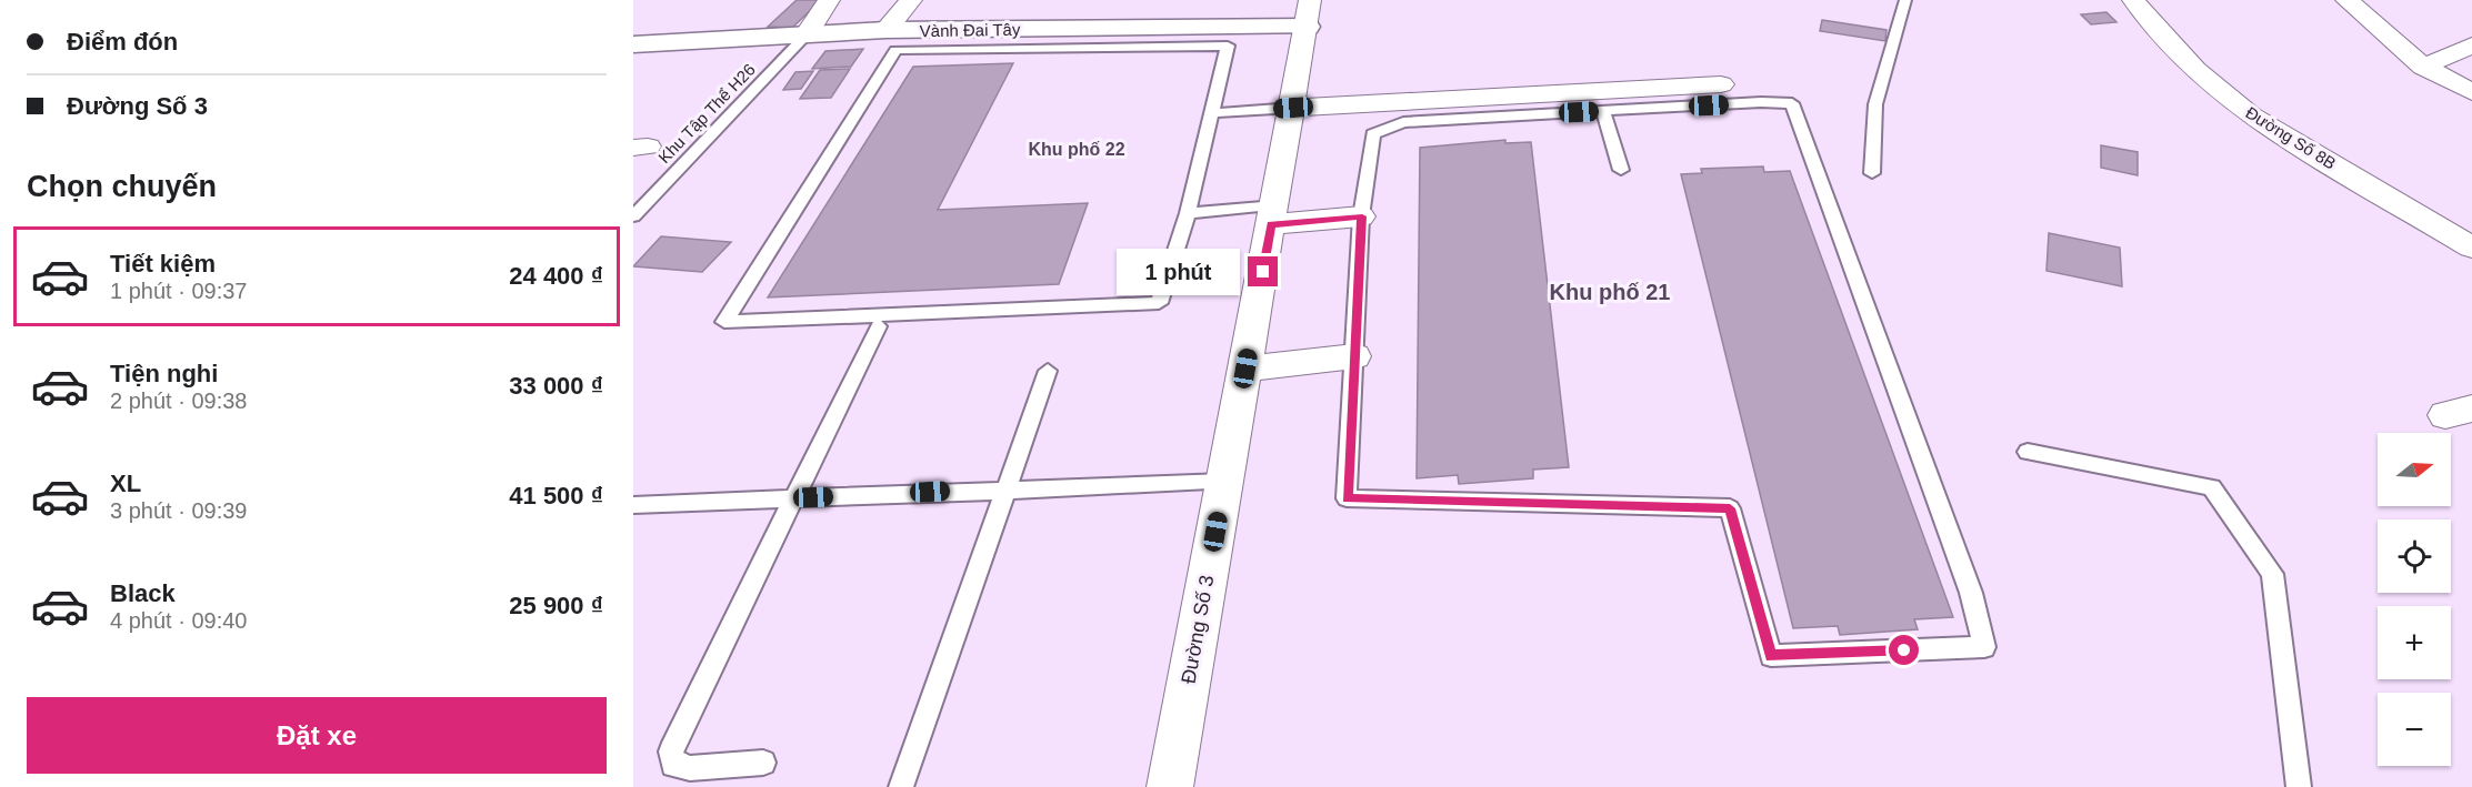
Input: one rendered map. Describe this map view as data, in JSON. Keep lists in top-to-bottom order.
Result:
{
  "streets": {
    "street": ["Vành Đai Tây", "Đường Số 8B", "Đường Số 3"],
    "lane": ["Khu Tập Thể H26"]
  },
  "crossings": [
    ["Vành Đai Tây", "Khu Tập Thể H26"],
    ["Vành Đai Tây", "Đường Số 3"]
  ],
  "districts": ["Khu phố 22", "Khu phố 21"],
  "north": "right",
  "page": {
    "banner": ["Điểm đón", "Đường Số 3"],
    "heading": "Chọn chuyến",
    "list": [
      {
        "name": "Tiết kiệm",
        "note": "1 phút · 09:37",
        "value": "24 400 ₫"
      },
      {
        "name": "Tiện nghi",
        "note": "2 phút · 09:38",
        "value": "33 000 ₫"
      },
      {
        "name": "XL",
        "note": "3 phút · 09:39",
        "value": "41 500 ₫"
      },
      {
        "name": "Black",
        "note": "4 phút · 09:40",
        "value": "25 900 ₫"
      }
    ],
    "bubble": "1 phút",
    "map_buttons": ["+", "−"],
    "buttons": "Đặt xe"
  }
}
